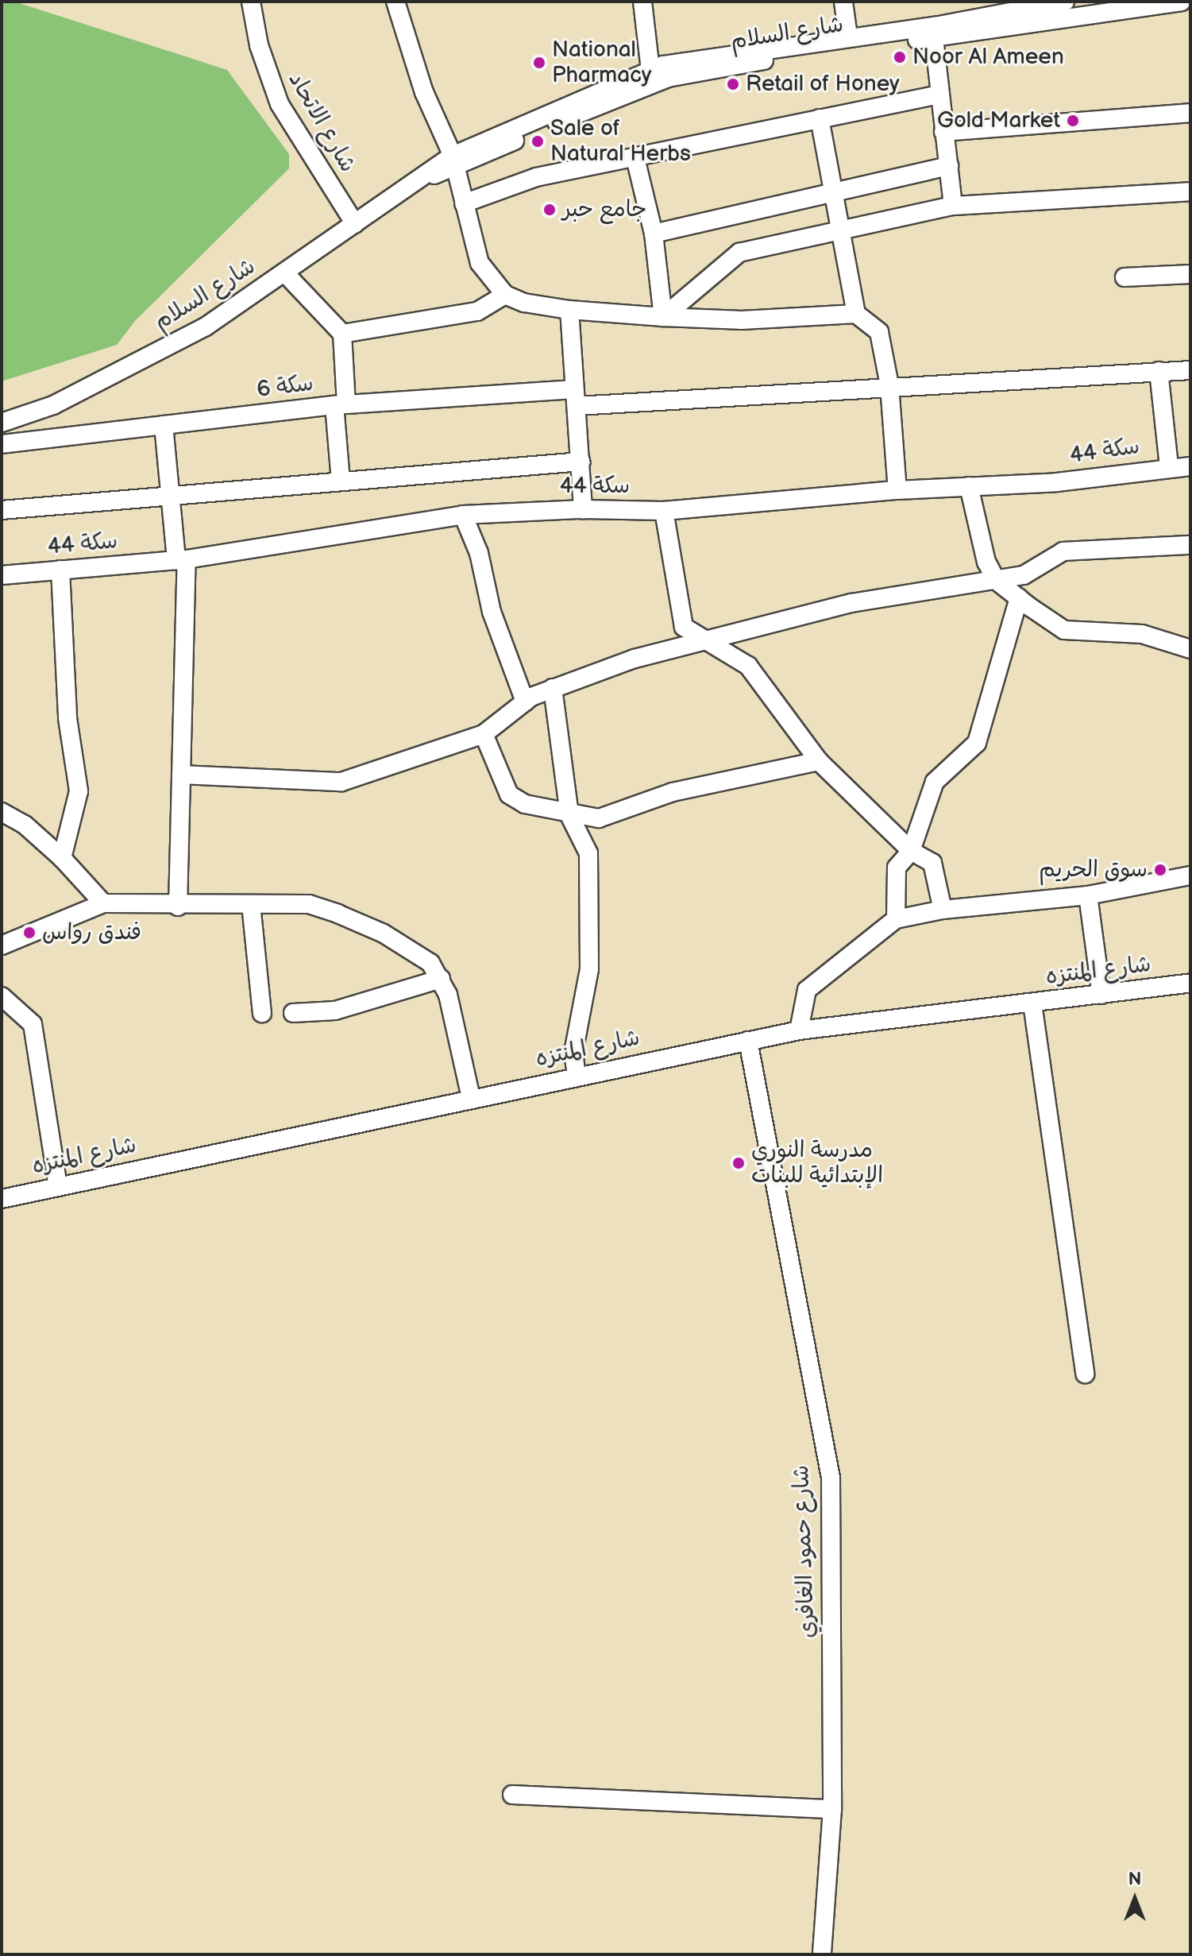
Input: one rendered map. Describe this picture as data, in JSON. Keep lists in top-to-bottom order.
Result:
{
  "streets": {
    "street": [
      "شارع السلام",
      "شارع الاتحاد",
      "سكة 6",
      "سكة 44",
      "شارع المنتزه",
      "شارع حمود الغافري"
    ]
  },
  "crossings": [
    ["شارع السلام", "شارع الاتحاد"],
    ["شارع المنتزه", "شارع حمود الغافري"]
  ],
  "places": [
    "Noor Al Ameen",
    "National Pharmacy",
    "Retail of Honey",
    "Gold Market",
    "Sale of Natural Herbs",
    "جامع حبر",
    "سوق الحريم",
    "فندق رواس",
    "مدرسة النوري الإبتدائية للبنات"
  ],
  "north": "top"
}
